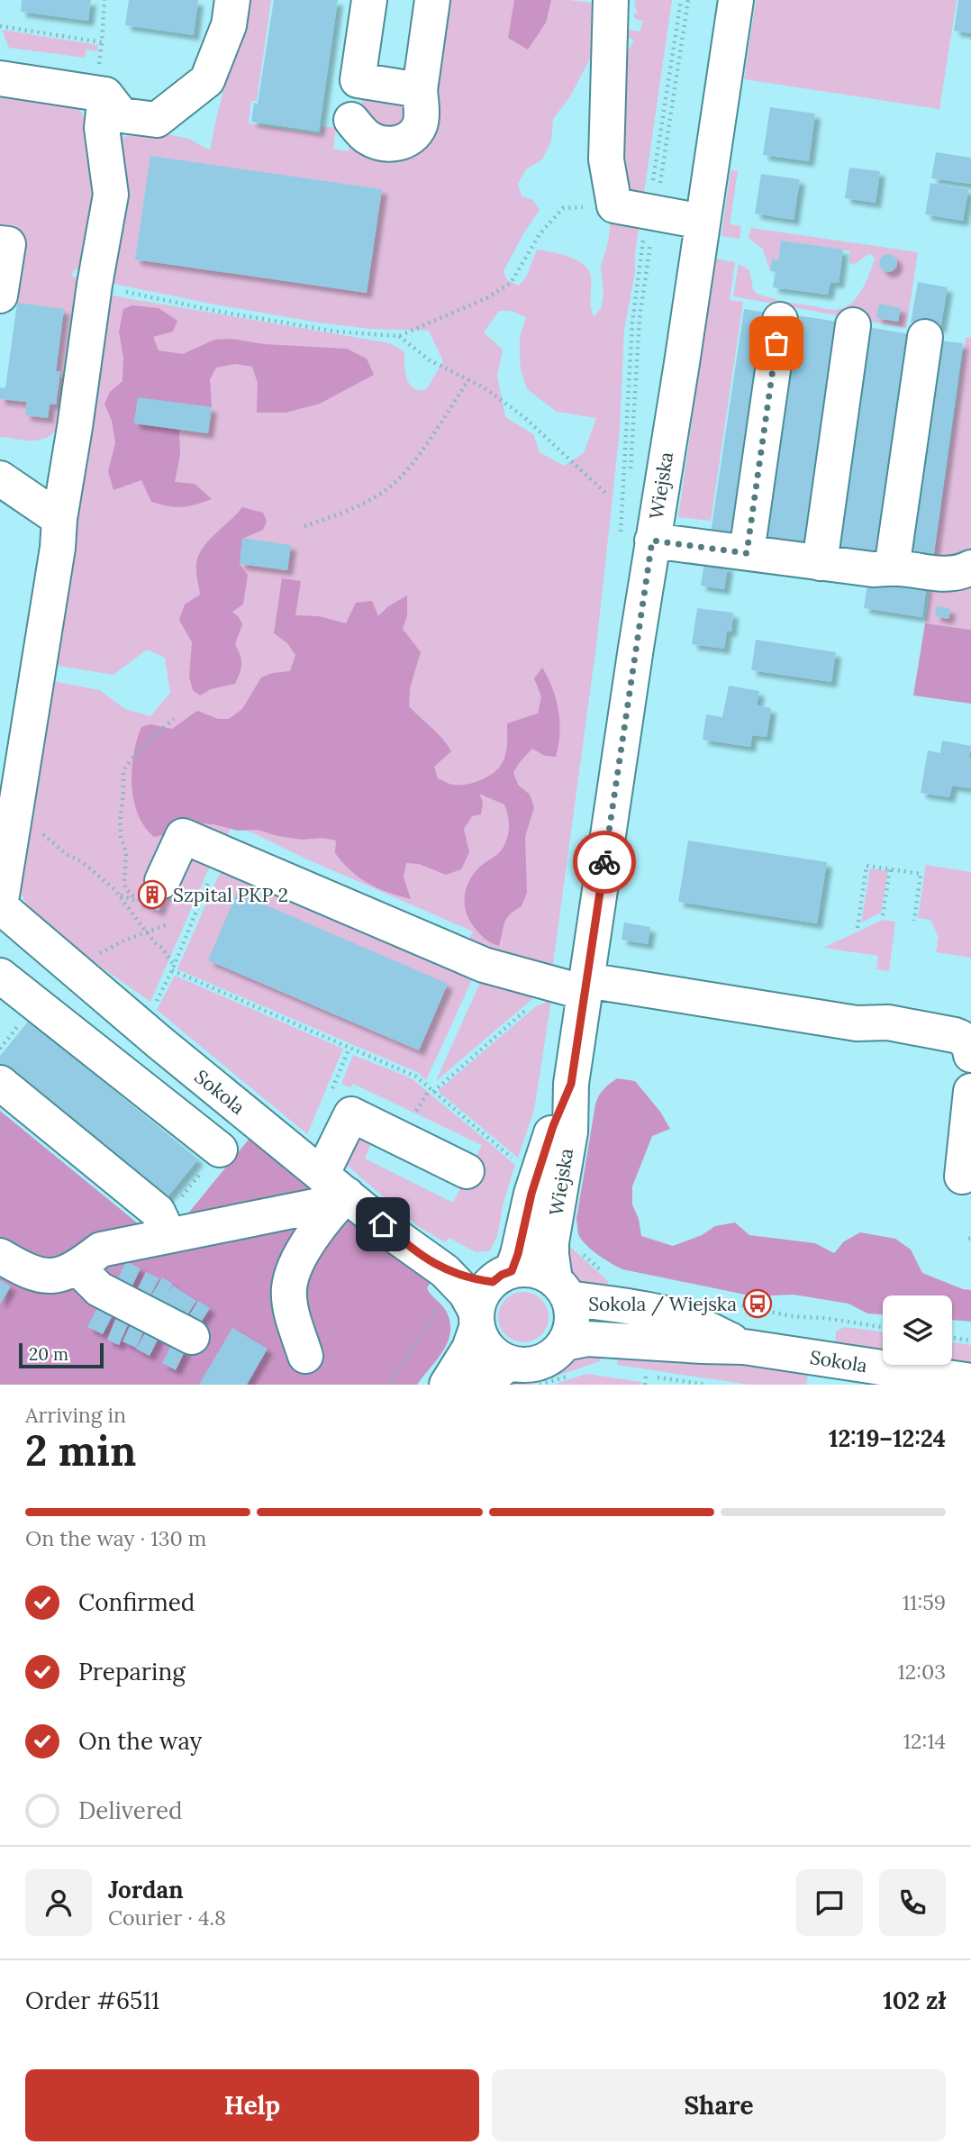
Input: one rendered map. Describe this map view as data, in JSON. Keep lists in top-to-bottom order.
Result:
{
  "streets": {
    "street": ["Wiejska", "Sokola"]
  },
  "crossings": [
    ["Wiejska", "Sokola"]
  ],
  "places": {
    "building": ["Szpital PKP 2"],
    "bus stop": ["Sokola / Wiejska"]
  },
  "scale_bar": "20 m",
  "page": {
    "scale": "20 m",
    "heading": ["2 min", "Arriving in", "12:19–12:24"],
    "panel": [
      "Jordan",
      "Courier · 4.8",
      "Order #6511",
      "102 zł"
    ],
    "bar": "On the way · 130 m",
    "list": [
      ["Confirmed", "11:59"],
      ["Preparing", "12:03"],
      ["On the way", "12:14"],
      "Delivered"
    ],
    "buttons": ["Help", "Share"]
  }
}
